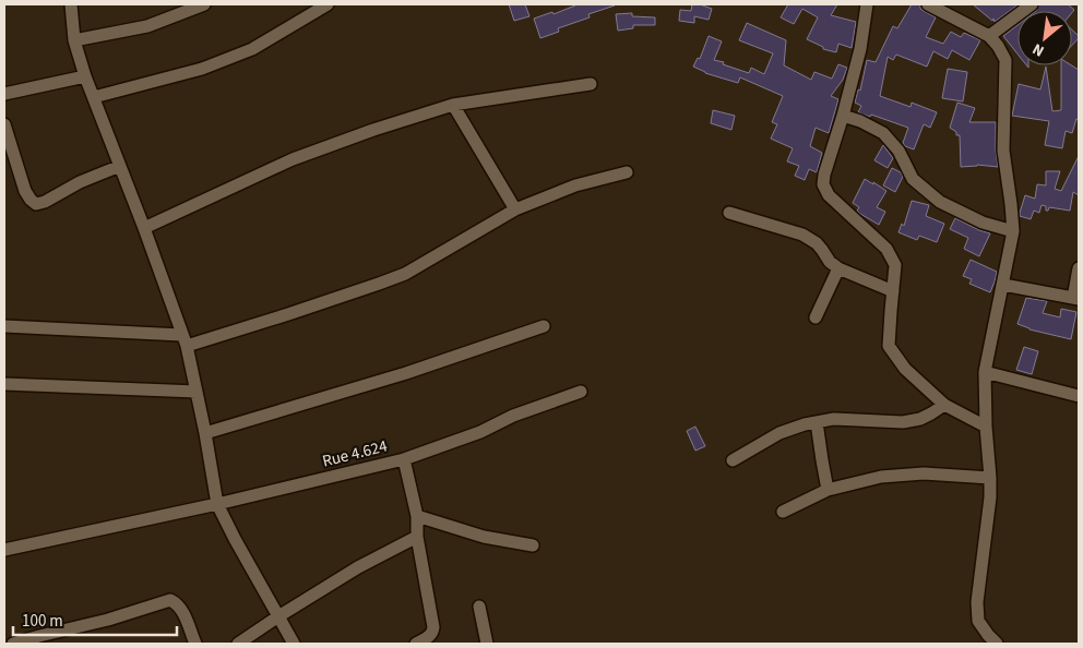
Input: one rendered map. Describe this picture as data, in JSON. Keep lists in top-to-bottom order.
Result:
{
  "streets": {
    "street": ["Rue 4.624"]
  },
  "scale_bar": "100 m",
  "north": "bottom left"
}
